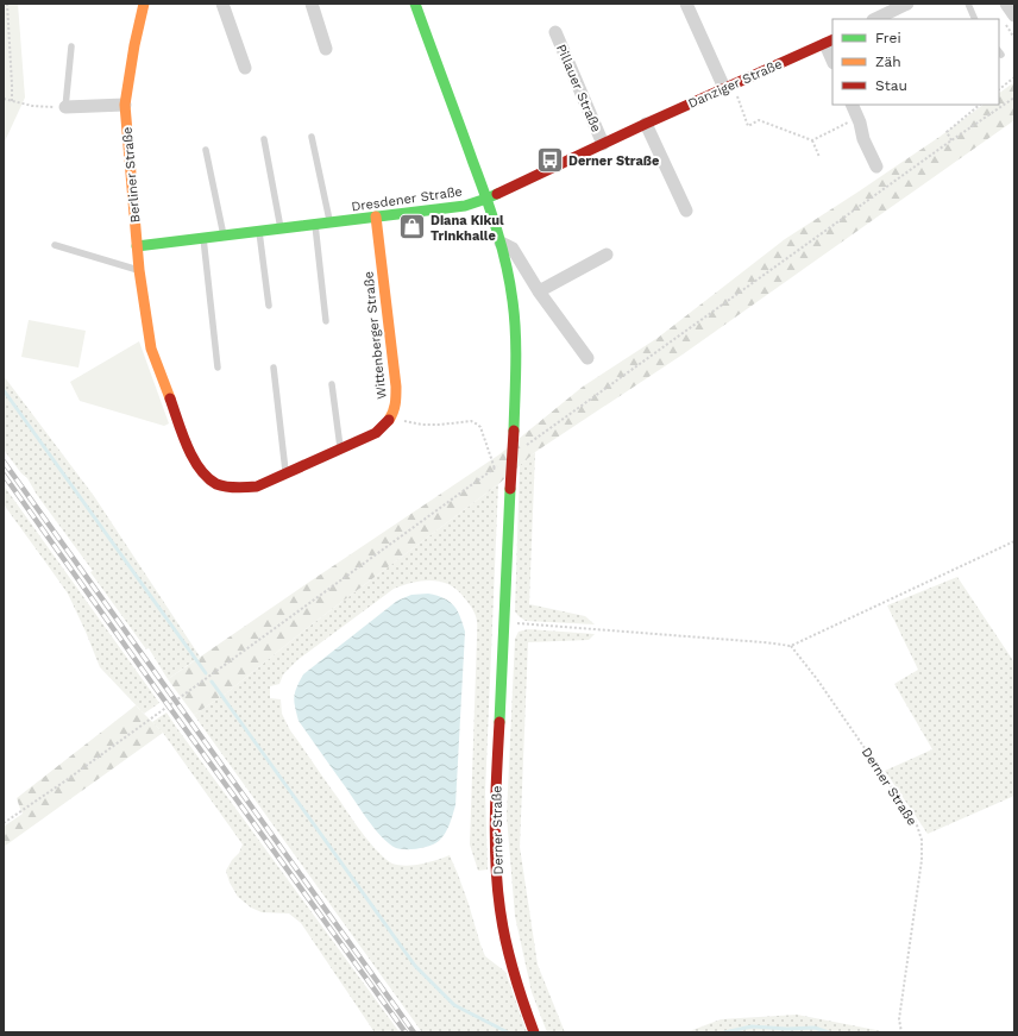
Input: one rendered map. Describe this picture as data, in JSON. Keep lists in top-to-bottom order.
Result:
{
  "streets": {
    "street": [
      "Danziger Straße",
      "Pillauer Straße",
      "Berliner Straße",
      "Dresdener Straße",
      "Wittenberger Straße",
      "Derner Straße"
    ]
  },
  "crossings": [
    ["Danziger Straße", "Pillauer Straße"],
    ["Danziger Straße", "Dresdener Straße"],
    ["Danziger Straße", "Derner Straße"],
    ["Berliner Straße", "Dresdener Straße"],
    ["Dresdener Straße", "Wittenberger Straße"],
    ["Dresdener Straße", "Derner Straße"]
  ],
  "places": {
    "bus stop": ["Derner Straße"],
    "shop": ["Diana Kikul Trinkhalle"]
  },
  "legend": ["Frei", "Zäh", "Stau"]
}
